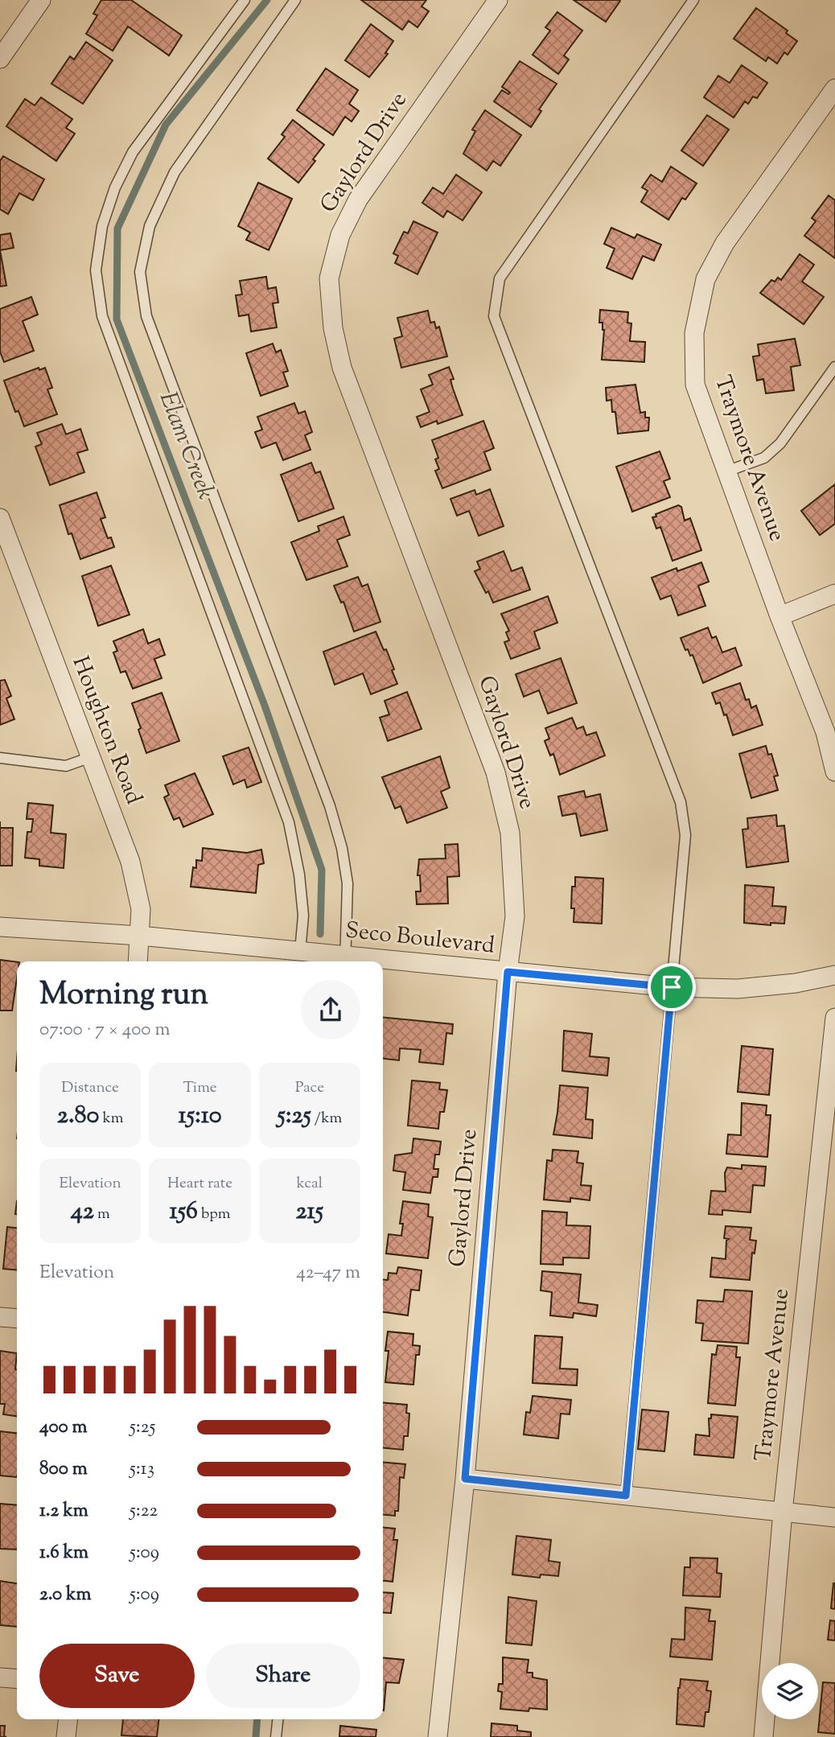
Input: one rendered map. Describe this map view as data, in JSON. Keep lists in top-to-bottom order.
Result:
{
  "streets": {
    "street": [
      "Gaylord Drive",
      "Traymore Avenue",
      "Houghton Road",
      "Seco Boulevard"
    ]
  },
  "crossings": [
    ["Gaylord Drive", "Seco Boulevard"],
    ["Houghton Road", "Seco Boulevard"]
  ],
  "water": ["Elam Creek"],
  "page": {
    "heading": ["Morning run", "07:00 · 7 × 400 m"],
    "stats": [
      ["Distance", "2.80 km"],
      ["Time", "15:10"],
      ["Pace", "5:25 /km"],
      ["Elevation", "42 m"],
      ["Heart rate", "156 bpm"],
      ["kcal", "215"]
    ],
    "chart": ["Elevation", "42–47 m"],
    "list": [
      {
        "name": "400 m",
        "note": "5:25"
      },
      {
        "name": "800 m",
        "note": "5:13"
      },
      {
        "name": "1.2 km",
        "note": "5:22"
      },
      {
        "name": "1.6 km",
        "note": "5:09"
      },
      {
        "name": "2.0 km",
        "note": "5:09"
      }
    ],
    "buttons": ["Save", "Share"]
  }
}
